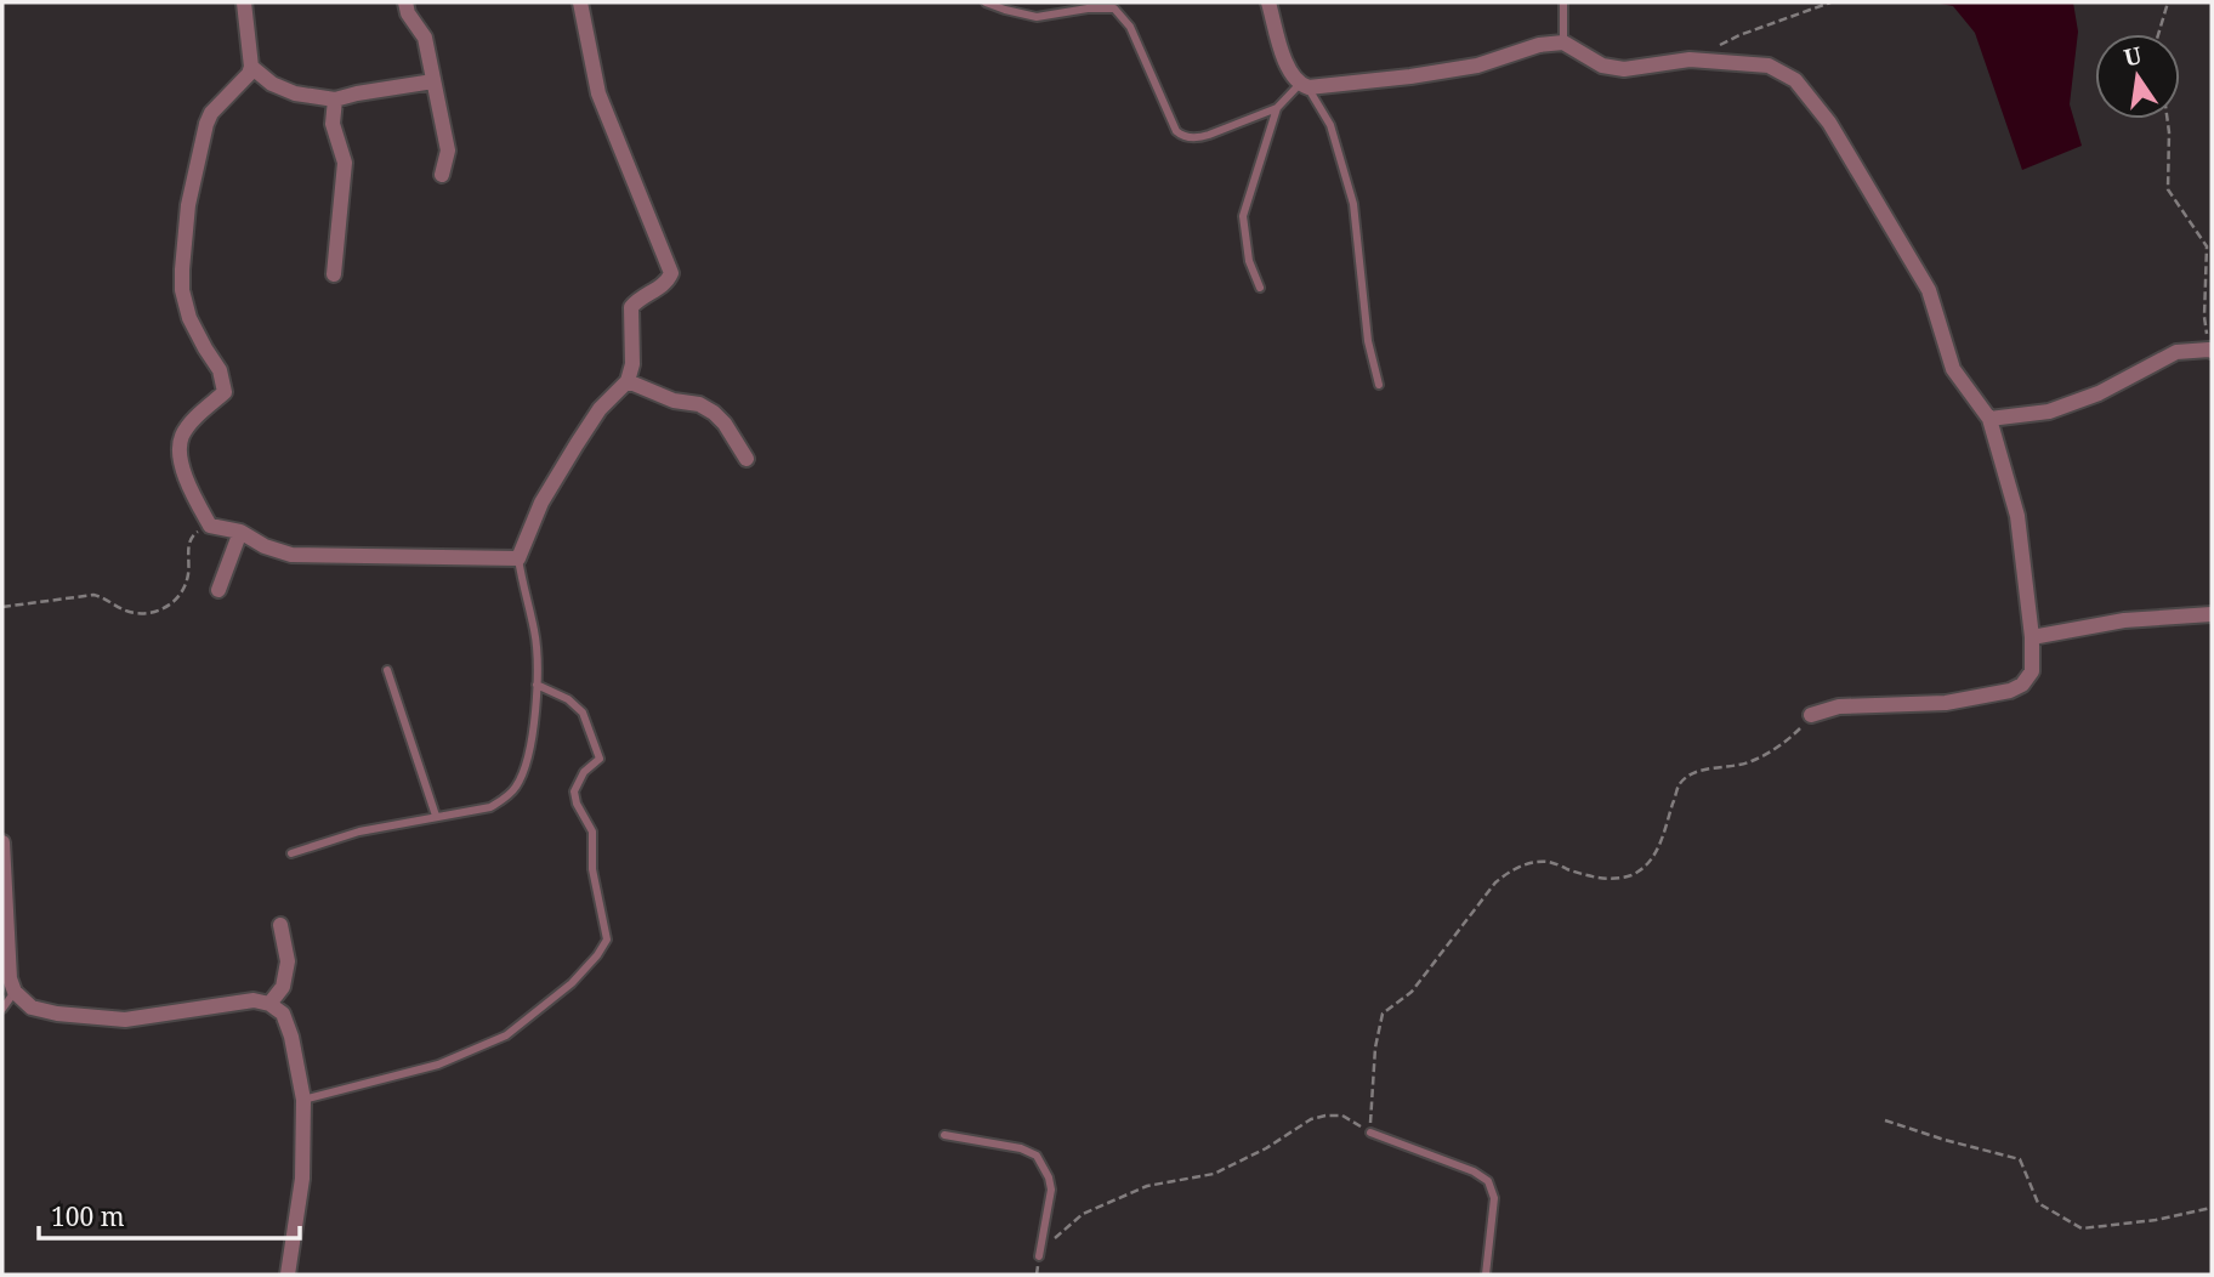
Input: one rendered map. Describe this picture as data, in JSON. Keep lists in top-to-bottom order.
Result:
{
  "scale_bar": "100 m",
  "north": "top"
}
